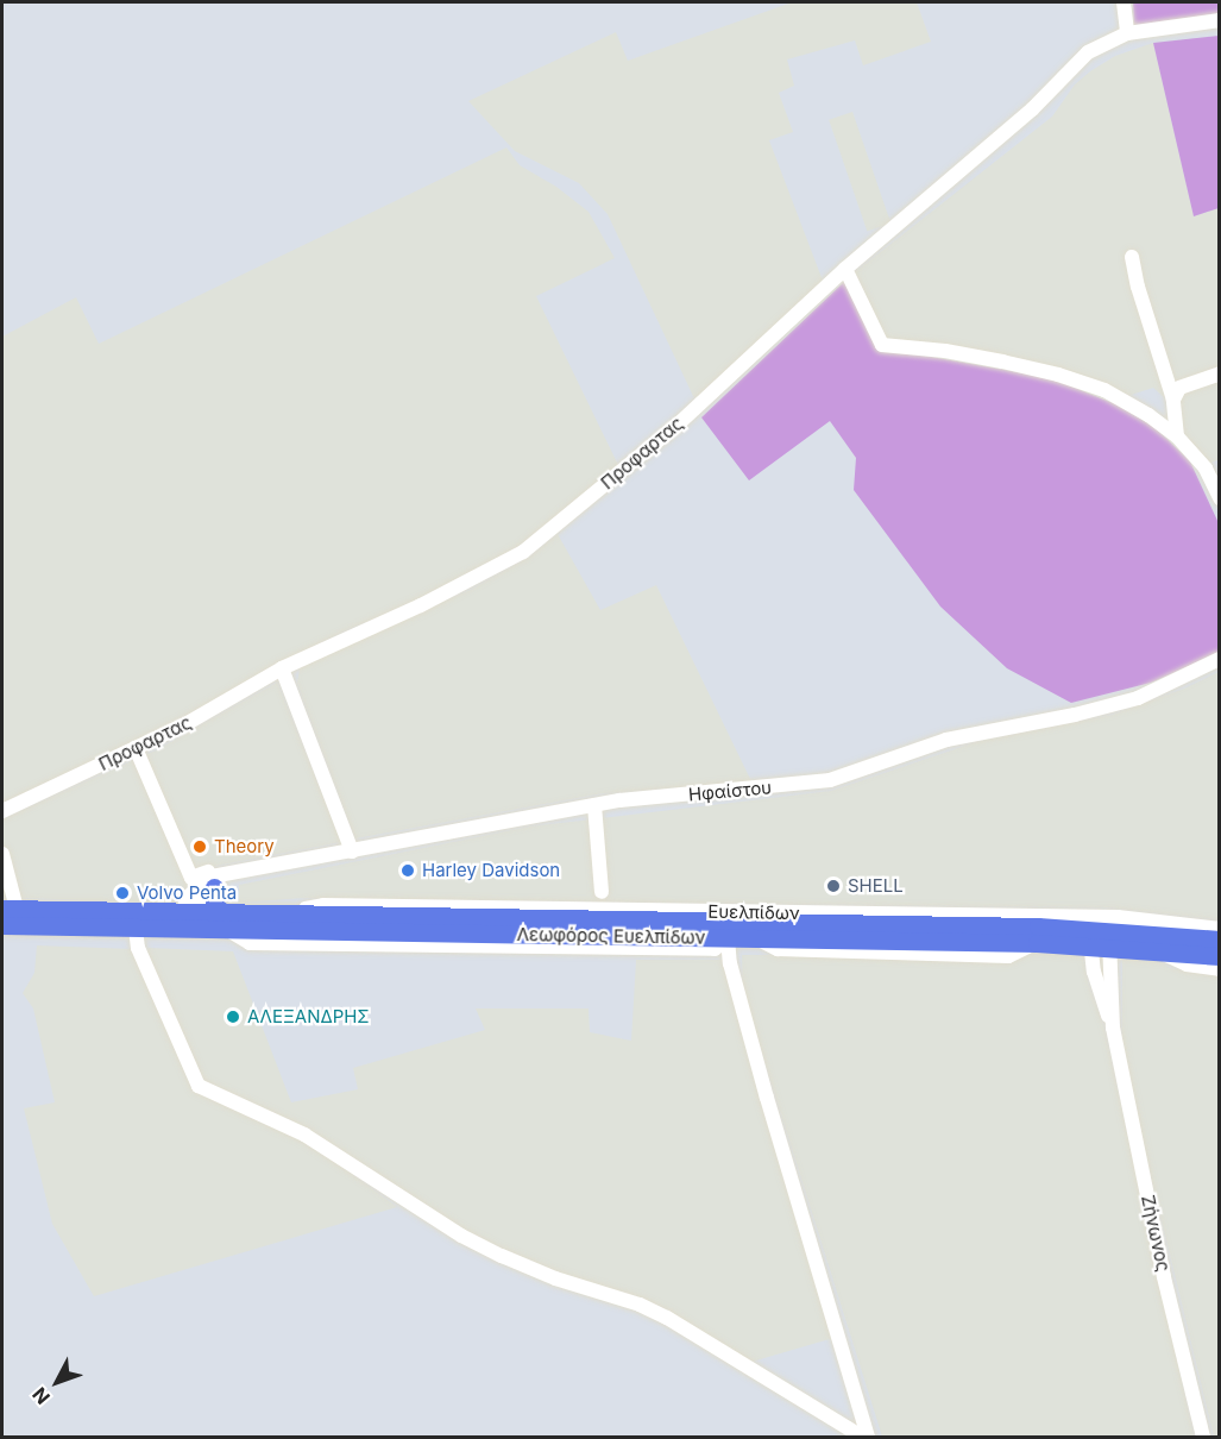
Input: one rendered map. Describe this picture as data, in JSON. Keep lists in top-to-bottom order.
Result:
{
  "streets": {
    "main road": ["Λεωφόρος Ευελπίδων"],
    "street": ["Προφαρτας", "Ηφαίστου", "Ζήνωνος"]
  },
  "crossings": [
    ["Προφαρτας", "Ηφαίστου"],
    ["Λεωφόρος Ευελπίδων", "Ζήνωνος"]
  ],
  "places": [
    "Theory",
    "Harley Davidson",
    "SHELL",
    "Volvo Penta",
    "ΑΛΕΞΑΝΔΡΗΣ"
  ],
  "north": "bottom left"
}
